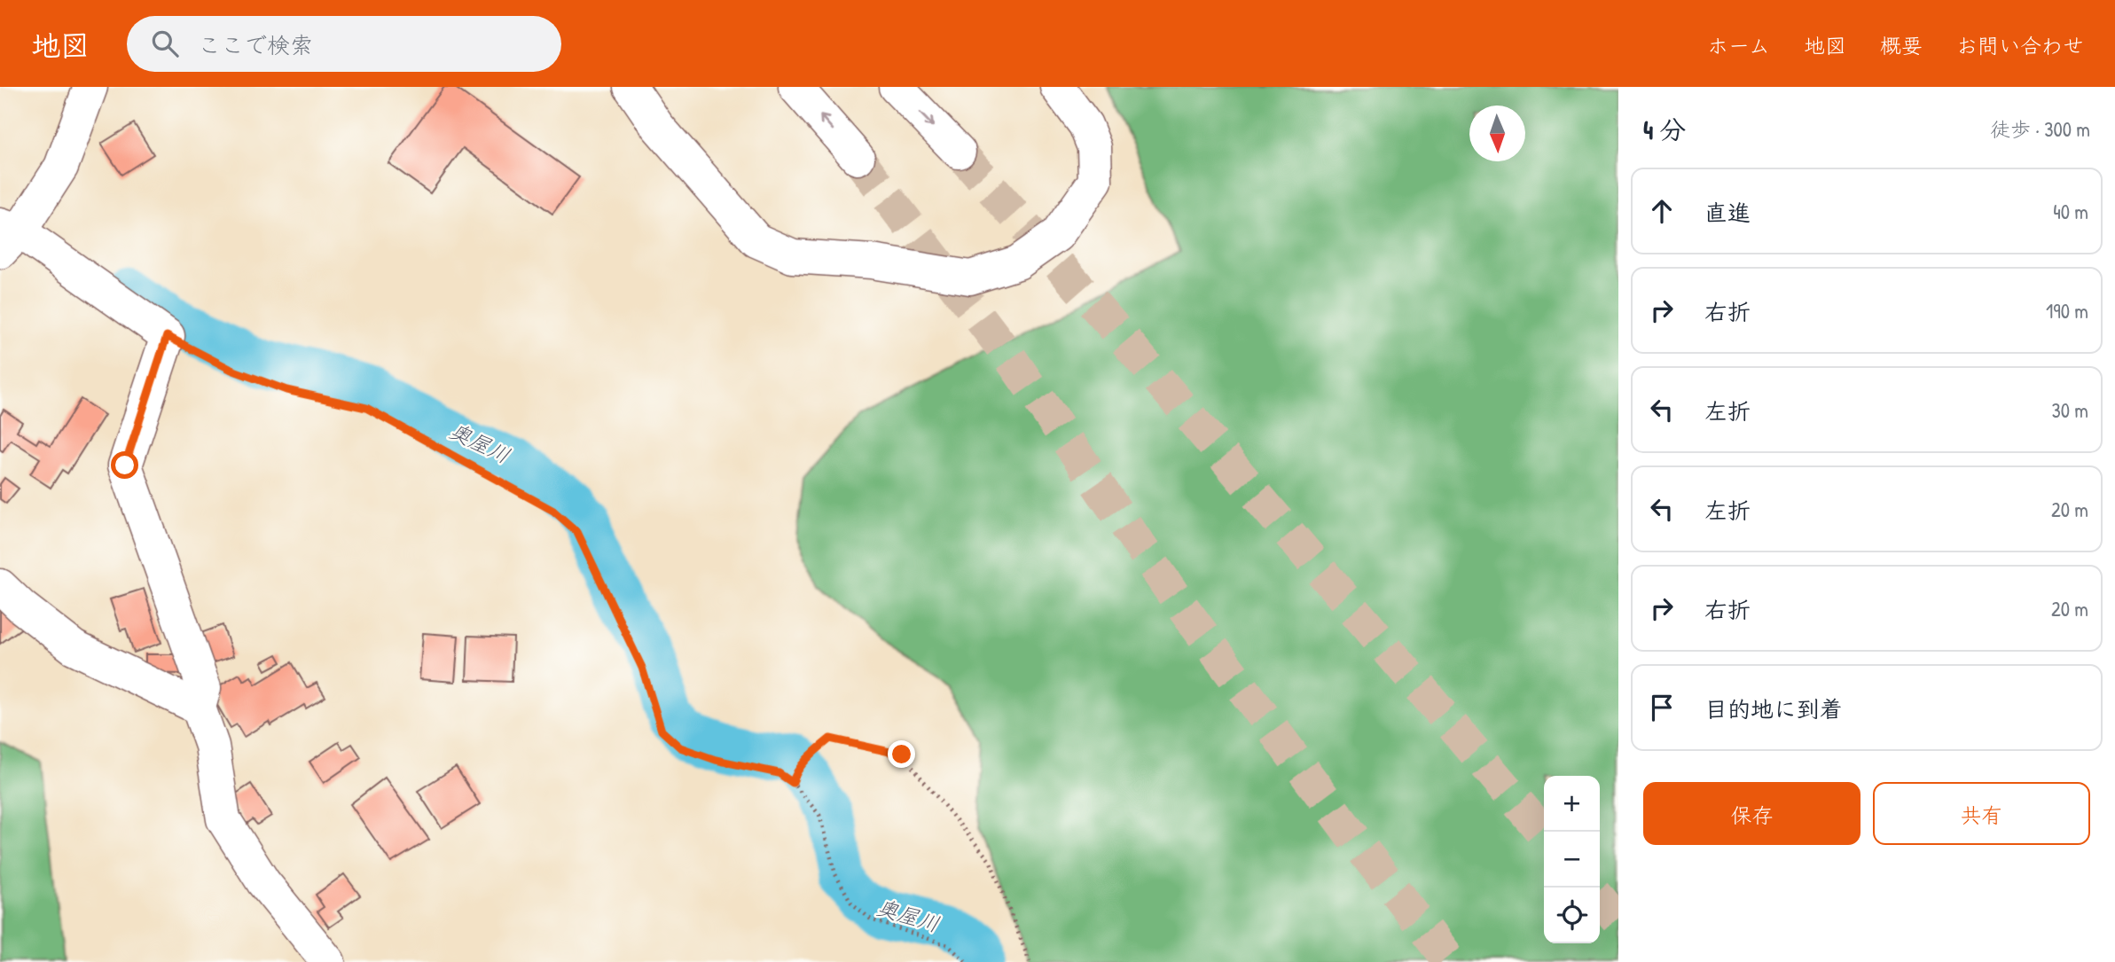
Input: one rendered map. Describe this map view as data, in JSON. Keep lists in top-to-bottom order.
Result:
{
  "water": ["奥屋川"],
  "north": "bottom",
  "page": {
    "header": "地図",
    "search": "ここで検索",
    "nav": [
      "ホーム",
      "地図",
      "概要",
      "お問い合わせ"
    ],
    "heading": ["4 分", "徒歩 · 300 m"],
    "list": [
      ["直進", "40 m"],
      ["右折", "190 m"],
      ["左折", "30 m"],
      ["左折", "20 m"],
      ["右折", "20 m"],
      "目的地に到着"
    ],
    "buttons": ["保存", "共有"],
    "map_buttons": ["+", "−"]
  }
}
